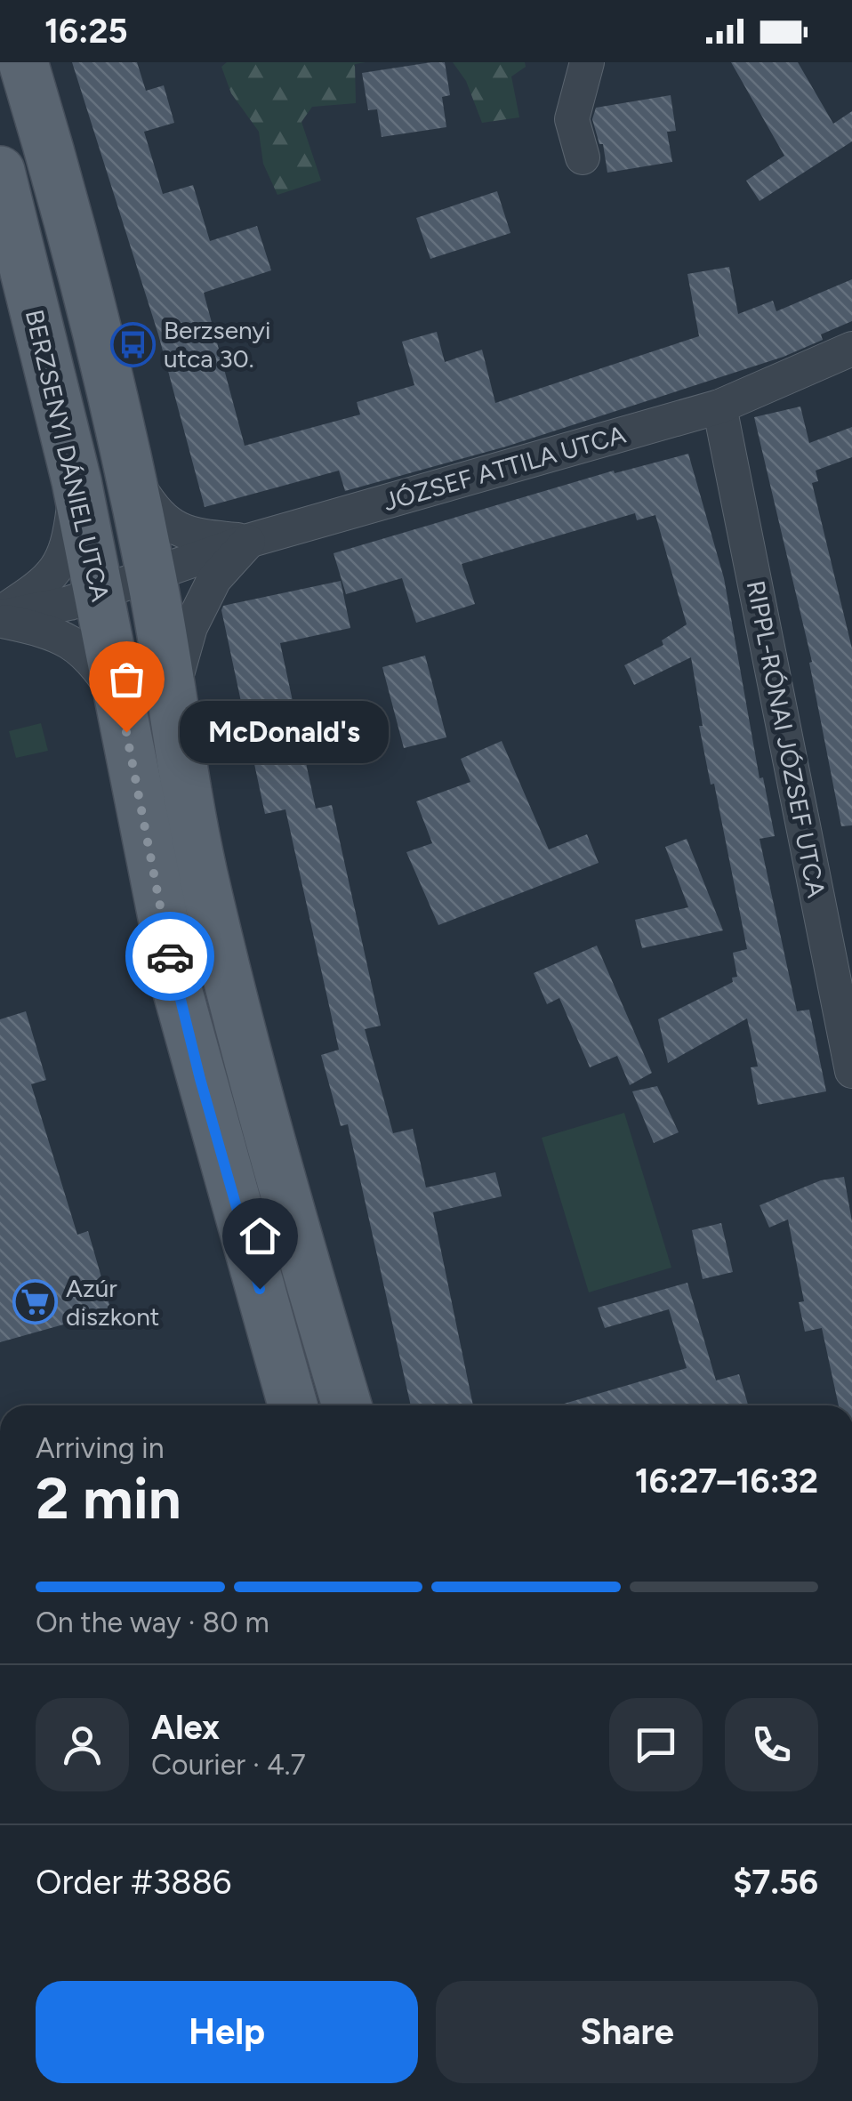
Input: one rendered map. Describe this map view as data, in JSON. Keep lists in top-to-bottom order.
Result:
{
  "streets": {
    "main road": ["BERZSENYI DÁNIEL UTCA"],
    "street": ["JÓZSEF ATTILA UTCA", "RIPPL-RÓNAI JÓZSEF UTCA"]
  },
  "crossings": [
    ["BERZSENYI DÁNIEL UTCA", "JÓZSEF ATTILA UTCA"],
    ["JÓZSEF ATTILA UTCA", "RIPPL-RÓNAI JÓZSEF UTCA"]
  ],
  "places": {
    "bus stop": ["Berzsenyi utca 30."],
    "other": ["McDonald's"],
    "supermarket": ["Azúr diszkont"]
  },
  "page": {
    "status": "16:25",
    "bubble": "McDonald's",
    "heading": ["2 min", "Arriving in", "16:27–16:32"],
    "panel": [
      "Alex",
      "Courier · 4.7",
      "Order #3886",
      "$7.56"
    ],
    "bar": "On the way · 80 m",
    "buttons": ["Help", "Share"]
  }
}
